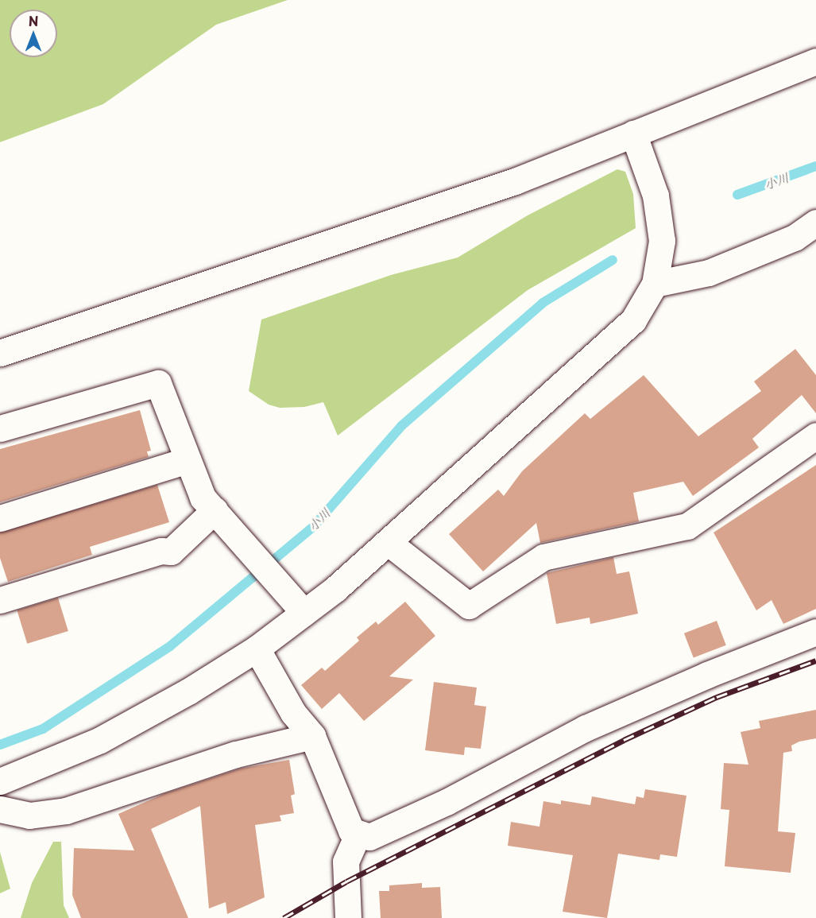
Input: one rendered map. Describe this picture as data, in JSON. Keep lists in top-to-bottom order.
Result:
{
  "water": ["小川"],
  "north": "top"
}
